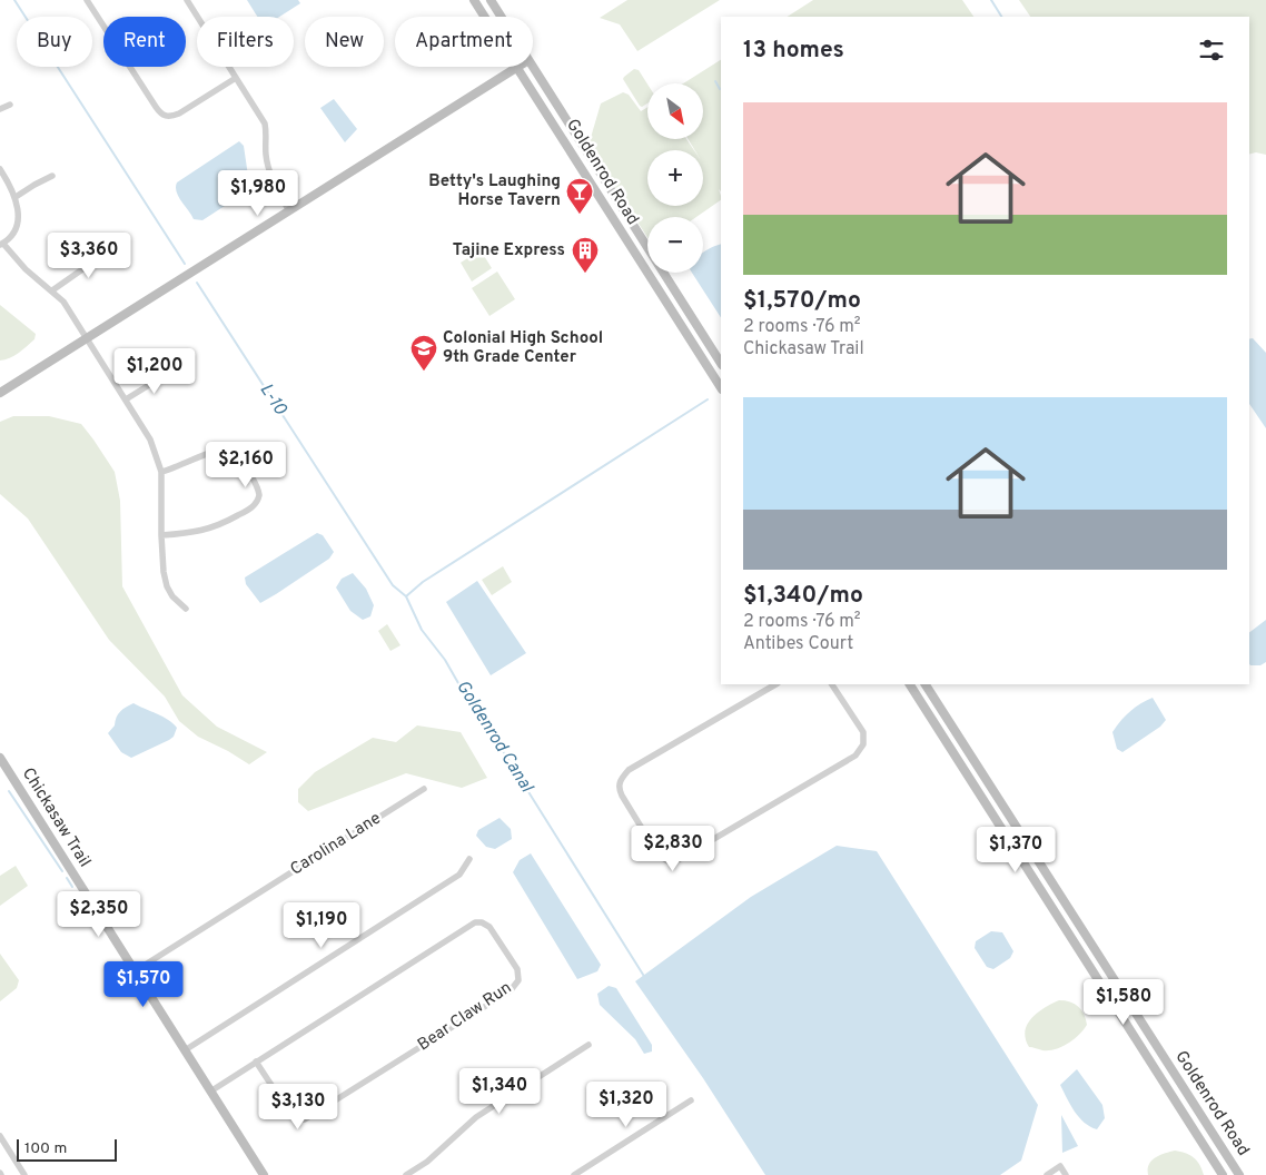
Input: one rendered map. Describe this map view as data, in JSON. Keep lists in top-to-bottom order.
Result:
{
  "streets": {
    "main road": ["Goldenrod Road", "Chickasaw Trail"],
    "street": ["Carolina Lane", "Bear Claw Run"]
  },
  "crossings": [
    ["Chickasaw Trail", "Carolina Lane"],
    ["Chickasaw Trail", "Bear Claw Run"]
  ],
  "water": ["L-10", "Goldenrod Canal"],
  "places": {
    "bar": ["Betty's Laughing Horse Tavern"],
    "building": ["Tajine Express"],
    "school or university": ["Colonial High School 9th Grade Center"]
  },
  "scale_bar": "100 m",
  "north": "bottom right",
  "page": {
    "chip": [
      "Buy",
      "Rent",
      "Filters",
      "New",
      "Apartment"
    ],
    "heading": "13 homes",
    "map_buttons": ["+", "−"],
    "list": [
      {
        "name": "$1,570/mo",
        "note": "2 rooms · 76 m² · Chickasaw Trail"
      },
      {
        "name": "$1,340/mo",
        "note": "2 rooms · 76 m² · Antibes Court"
      }
    ],
    "price": [
      "$1,980",
      "$3,360",
      "$1,200",
      "$2,160",
      "$2,830",
      "$1,370",
      "$2,350",
      "$1,190",
      "$1,570",
      "$1,580",
      "$1,340",
      "$1,320",
      "$3,130"
    ],
    "scale": "100 m"
  }
}
